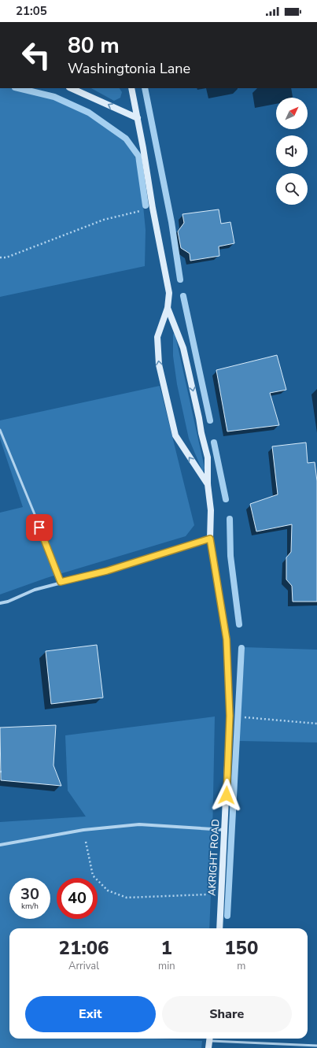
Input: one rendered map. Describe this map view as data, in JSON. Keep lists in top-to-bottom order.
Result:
{
  "streets": {
    "street": ["AKRIGHT ROAD"]
  },
  "north": "top right",
  "page": {
    "status": "21:05",
    "turn": ["80 m", "Washingtonia Lane"],
    "speed": "30 km/h",
    "limit": "40",
    "eta": [
      "21:06",
      "Arrival",
      "1",
      "min",
      "150",
      "m"
    ],
    "buttons": ["Exit", "Share"]
  }
}
